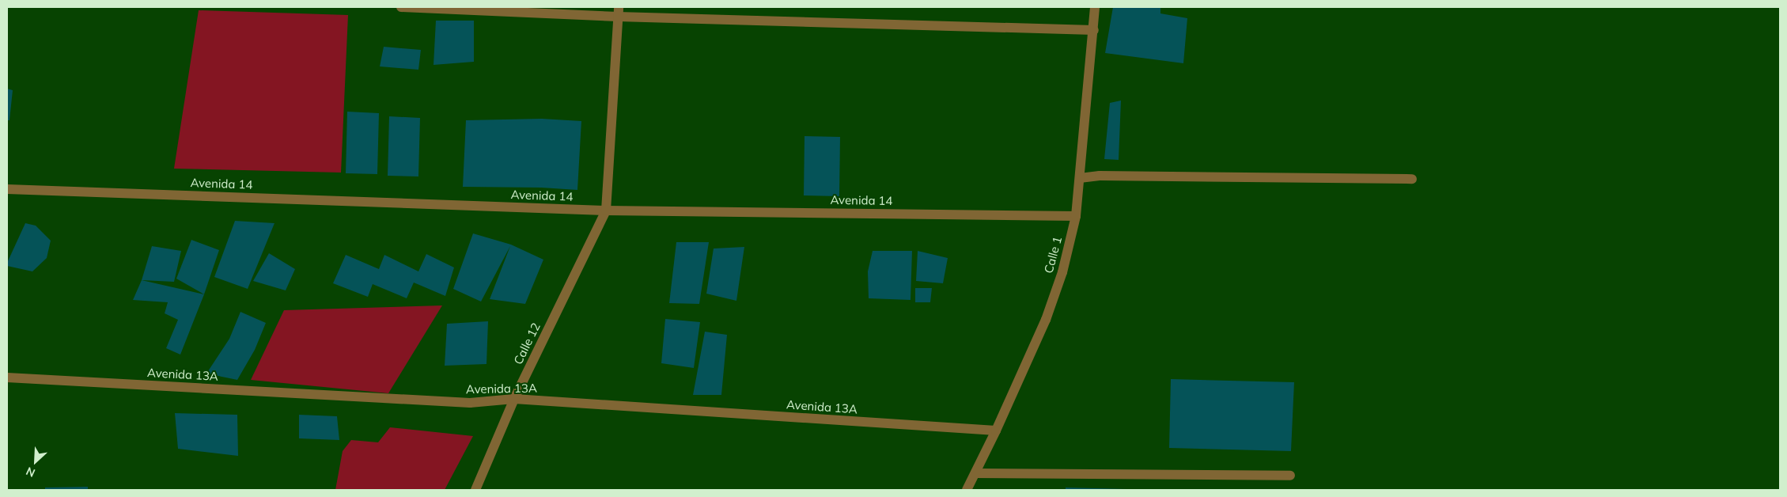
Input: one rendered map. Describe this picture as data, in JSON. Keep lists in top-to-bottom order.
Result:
{
  "streets": {
    "street": [
      "Avenida 14",
      "Calle 1",
      "Calle 12",
      "Avenida 13A"
    ]
  },
  "crossings": [
    ["Avenida 14", "Calle 1"],
    ["Avenida 14", "Calle 12"],
    ["Calle 1", "Avenida 13A"],
    ["Calle 12", "Avenida 13A"]
  ],
  "north": "bottom left"
}
